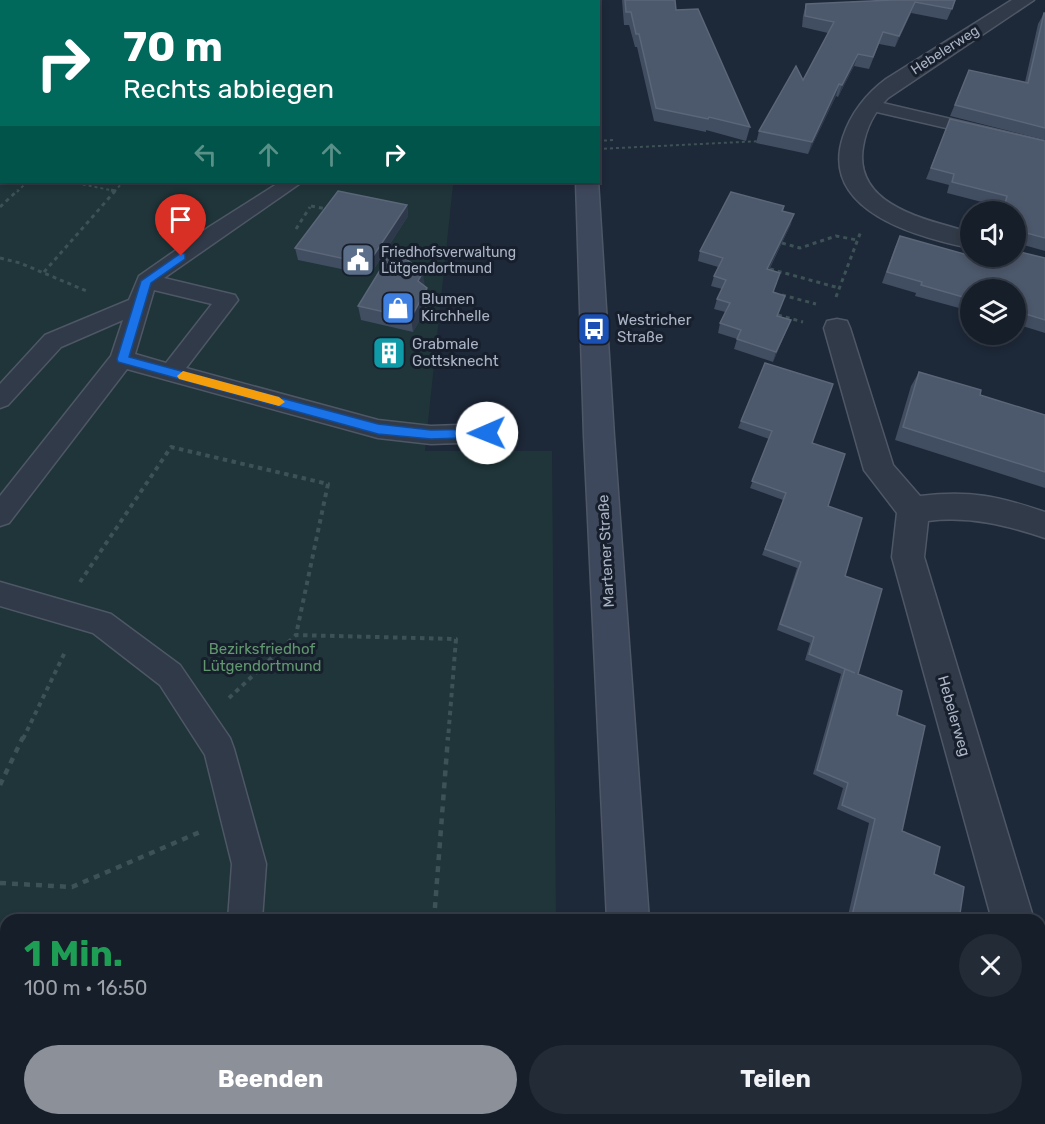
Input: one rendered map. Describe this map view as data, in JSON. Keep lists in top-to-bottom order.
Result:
{
  "streets": {
    "street": ["Hebelerweg", "Martener Straße"]
  },
  "parks": ["Bezirksfriedhof Lütgendortmund"],
  "places": {
    "public building": ["Friedhofsverwaltung Lütgendortmund"],
    "shop": ["Blumen Kirchhelle"],
    "bus stop": ["Westricher Straße"],
    "building": ["Grabmale Gottsknecht"]
  },
  "page": {
    "turn": ["70 m", "Rechts abbiegen"],
    "heading": ["1 Min.", "100 m · 16:50"],
    "buttons": ["Beenden", "Teilen"]
  }
}
